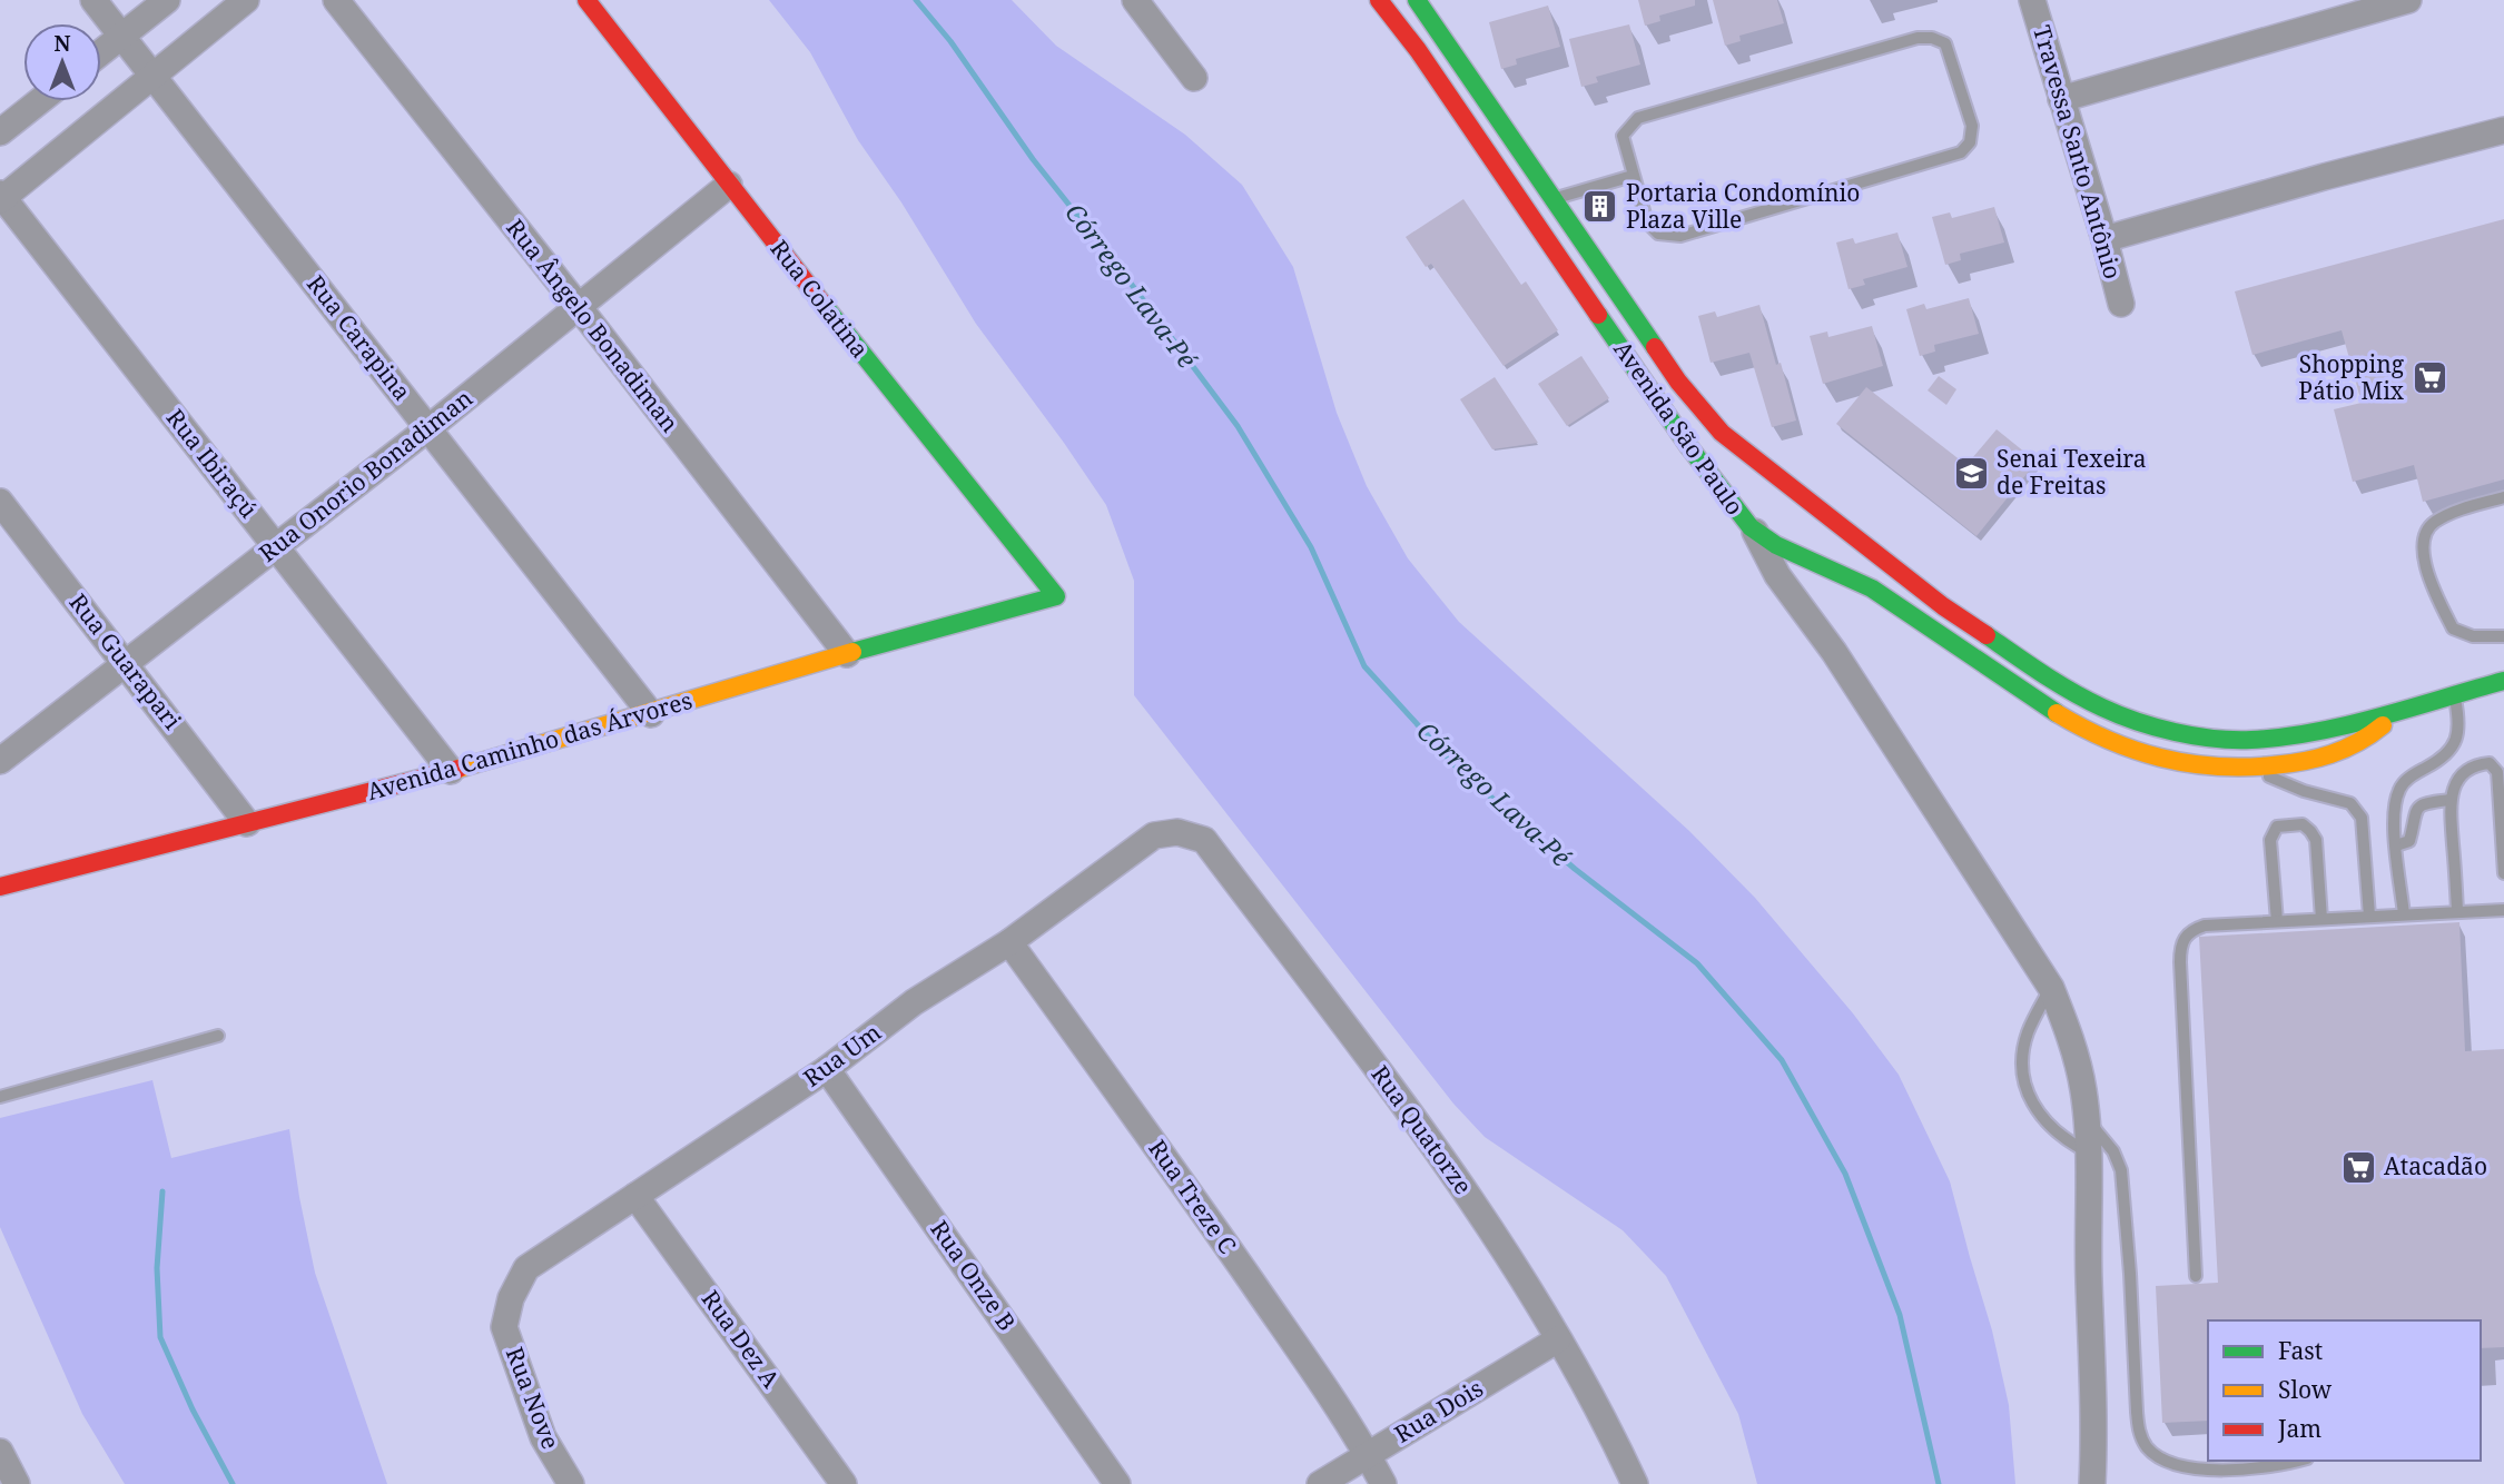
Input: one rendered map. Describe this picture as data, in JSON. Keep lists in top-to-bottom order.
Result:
{
  "streets": {
    "street": [
      "Travessa Santo Antônio",
      "Rua Colatina",
      "Rua Ângelo Bonadiman",
      "Rua Carapina",
      "Avenida São Paulo",
      "Rua Ibiraçú",
      "Rua Onorio Bonadiman",
      "Rua Guarapari",
      "Avenida Caminho das Árvores",
      "Rua Um",
      "Rua Quatorze",
      "Rua Treze C",
      "Rua Onze B",
      "Rua Dez A",
      "Rua Nove",
      "Rua Dois"
    ]
  },
  "crossings": [
    ["Rua Colatina", "Rua Onorio Bonadiman"],
    ["Rua Colatina", "Avenida Caminho das Árvores"],
    ["Rua Ângelo Bonadiman", "Rua Onorio Bonadiman"],
    ["Rua Ângelo Bonadiman", "Avenida Caminho das Árvores"],
    ["Rua Carapina", "Rua Onorio Bonadiman"],
    ["Rua Carapina", "Avenida Caminho das Árvores"],
    ["Rua Ibiraçú", "Rua Onorio Bonadiman"],
    ["Rua Ibiraçú", "Avenida Caminho das Árvores"],
    ["Rua Onorio Bonadiman", "Rua Guarapari"],
    ["Rua Guarapari", "Avenida Caminho das Árvores"],
    ["Rua Um", "Rua Quatorze"],
    ["Rua Um", "Rua Treze C"],
    ["Rua Um", "Rua Onze B"],
    ["Rua Um", "Rua Dez A"],
    ["Rua Um", "Rua Nove"],
    ["Rua Quatorze", "Rua Dois"],
    ["Rua Treze C", "Rua Dois"]
  ],
  "water": ["Córrego Lava-Pé"],
  "places": {
    "building": ["Portaria Condomínio Plaza Ville"],
    "supermarket": ["Shopping Pátio Mix", "Atacadão"],
    "school or university": ["Senai Texeira de Freitas"]
  },
  "legend": ["Fast", "Slow", "Jam"],
  "north": "top"
}
